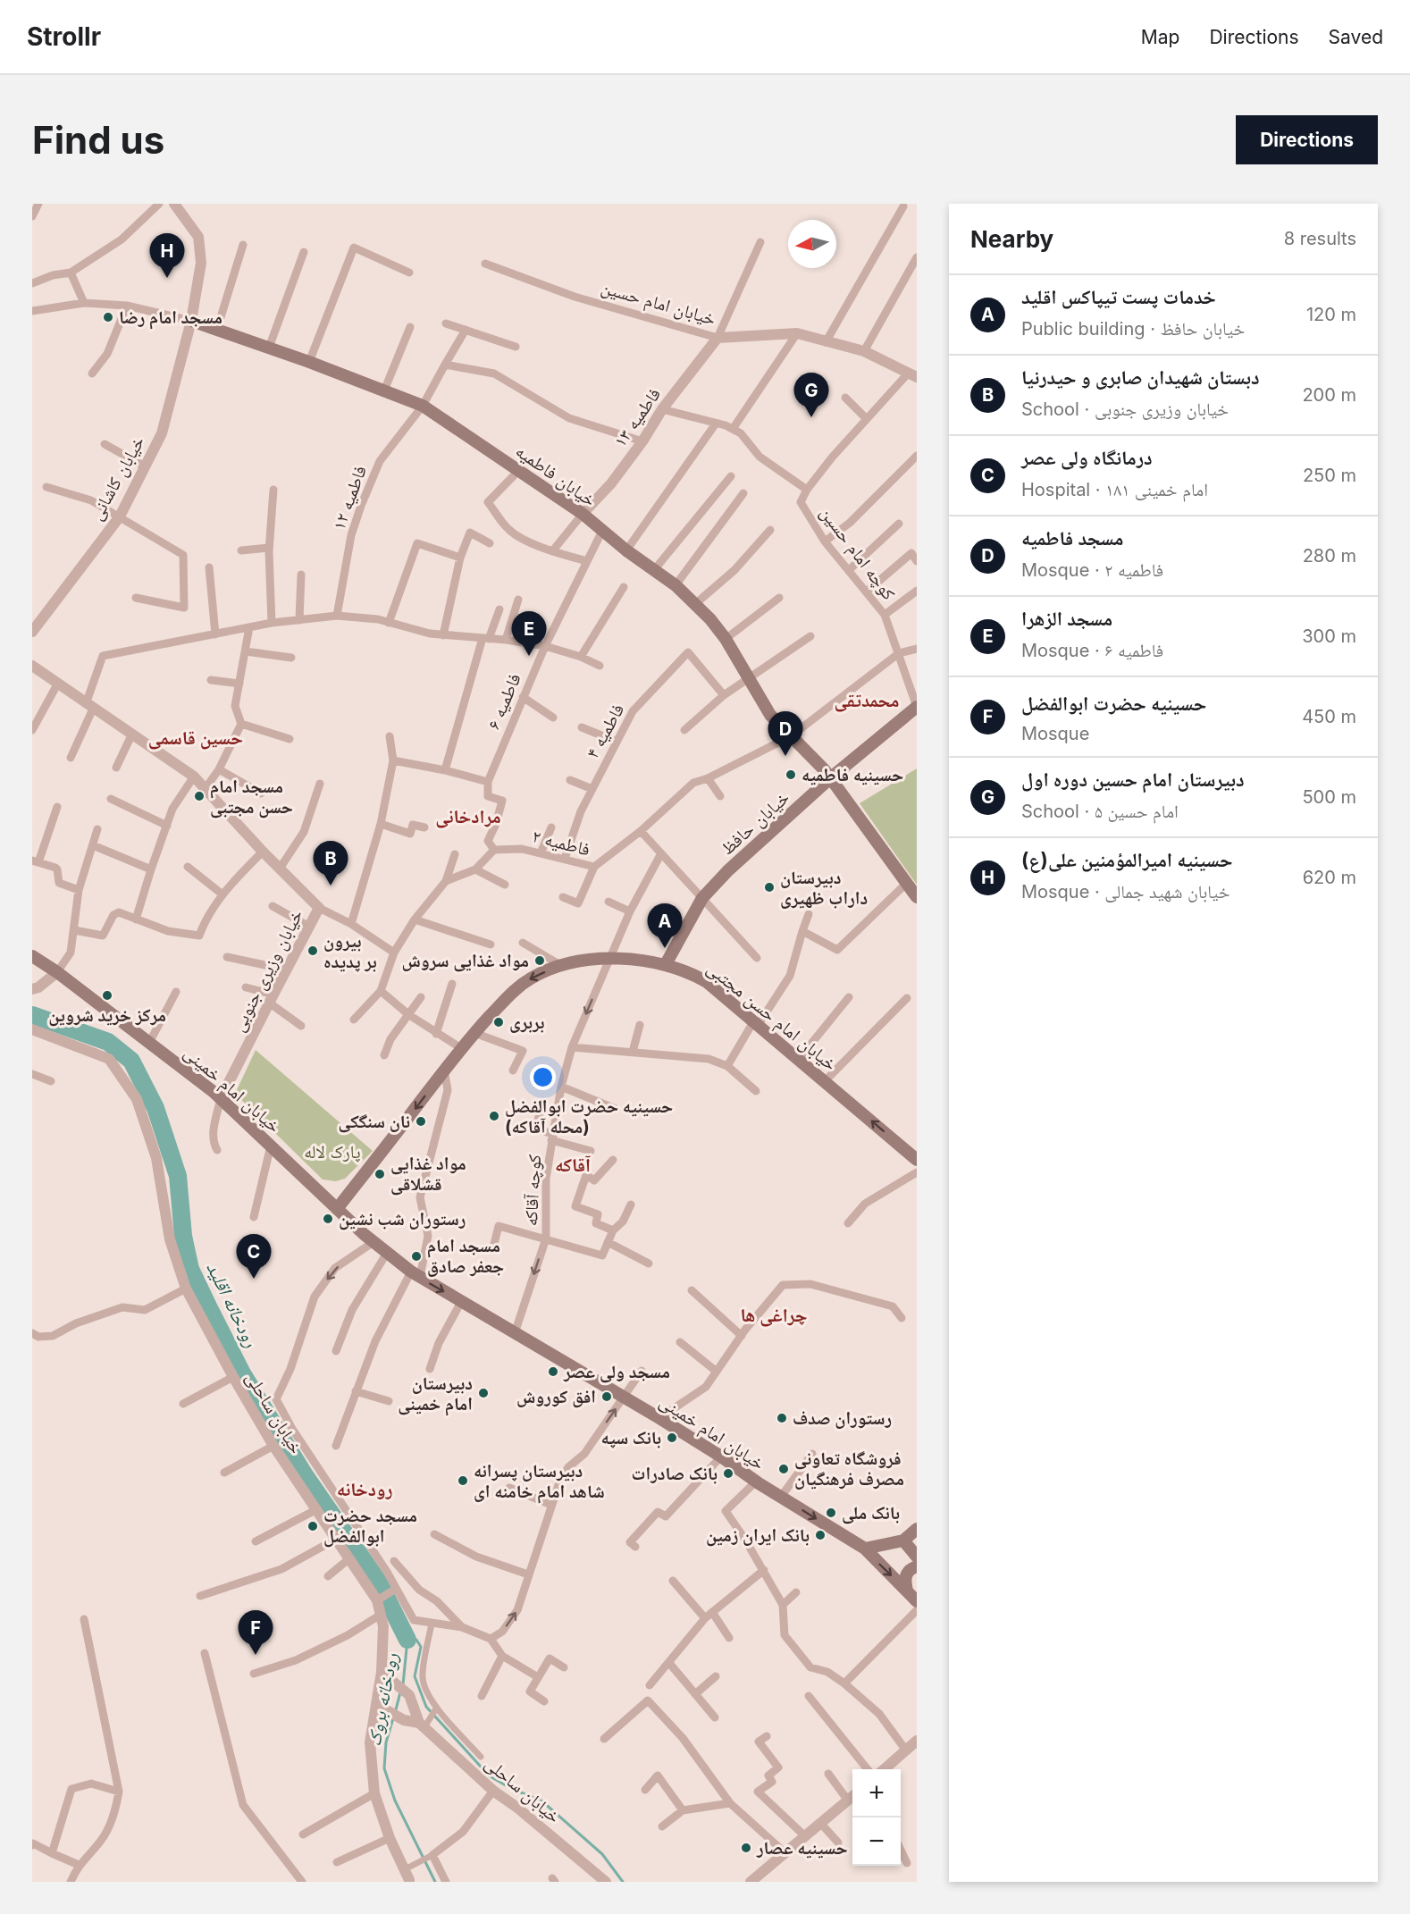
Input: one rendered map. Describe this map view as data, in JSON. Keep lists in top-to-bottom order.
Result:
{
  "streets": {
    "main road": [
      "خیابان فاطمیه",
      "خیابان حافظ",
      "خیابان امام حسن مجتبی",
      "خیابان امام خمینی"
    ],
    "street": [
      "خیابان امام حسین",
      "فاطمیه ۱۳",
      "خیابان کاشانی",
      "فاطمیه ۱۲",
      "کوچه امام حسین",
      "فاطمیه ۶",
      "فاطمیه ۴",
      "فاطمیه ۲",
      "خیابان وزیری جنوبی",
      "کوچه آقاکه",
      "خیابان ساحلی"
    ]
  },
  "crossings": [
    ["خیابان امام حسین", "فاطمیه ۱۳"],
    ["فاطمیه ۱۳", "خیابان فاطمیه"],
    ["فاطمیه ۱۳", "کوچه امام حسین"],
    ["خیابان فاطمیه", "خیابان کاشانی"],
    ["خیابان فاطمیه", "فاطمیه ۱۲"],
    ["خیابان فاطمیه", "فاطمیه ۶"],
    ["خیابان فاطمیه", "خیابان حافظ"],
    ["خیابان فاطمیه", "فاطمیه ۲"],
    ["کوچه امام حسین", "خیابان حافظ"],
    ["کوچه امام حسین", "فاطمیه ۲"],
    ["فاطمیه ۴", "فاطمیه ۲"],
    ["خیابان حافظ", "خیابان امام حسن مجتبی"],
    ["خیابان وزیری جنوبی", "خیابان امام خمینی"],
    ["خیابان امام حسن مجتبی", "خیابان امام خمینی"],
    ["خیابان امام حسن مجتبی", "کوچه آقاکه"],
    ["خیابان امام خمینی", "کوچه آقاکه"],
    ["خیابان امام خمینی", "خیابان ساحلی"]
  ],
  "one_way": ["کوچه آقاکه"],
  "districts": [
    "محمدتقی",
    "حسین قاسمی",
    "مرادخانی",
    "آقاکه",
    "چراغی ها",
    "رودخانه"
  ],
  "water": ["رودخانه اقلید", "رودخانه بروک"],
  "parks": ["پارک لاله"],
  "places": [
    "مسجد امام رضا",
    "حسینیه فاطمیه",
    "مسجد امام حسن مجتبی",
    "دبیرستان داراب ظهیری",
    "بیرون بر پدیده",
    "مواد غذایی سروش",
    "مرکز خرید شروین",
    "بربری",
    "حسینیه حضرت ابوالفضل (محله آقاکه)",
    "نان سنگکی",
    "مواد غذایی قشلاقی",
    "رستوران شب نشین",
    "مسجد امام جعفر صادق",
    "مسجد ولی عصر",
    "دبیرستان امام خمینی",
    "افق کوروش",
    "رستوران صدف",
    "بانک سپه",
    "فروشگاه تعاونی مصرف فرهنگیان",
    "بانک صادرات",
    "دبیرستان پسرانه شاهد امام خامنه ای",
    "بانک ملی",
    "مسجد حضرت ابوالفضل",
    "بانک ایران زمین",
    "حسینیه عصار"
  ],
  "north": "left",
  "page": {
    "header": "Strollr",
    "nav": ["Map", "Directions", "Saved"],
    "buttons": "Directions",
    "title": "Find us",
    "heading": ["Nearby", "8 results"],
    "pins": [
      "H",
      "G",
      "E",
      "D",
      "B",
      "A",
      "C",
      "F"
    ],
    "list": [
      {
        "mark": "A",
        "name": "خدمات پست تیپاکس اقلید",
        "note": "Public building · خیابان حافظ",
        "value": "120 m"
      },
      {
        "mark": "B",
        "name": "دبستان شهیدان صابری و حیدرنیا",
        "note": "School · خیابان وزیری جنوبی",
        "value": "200 m"
      },
      {
        "mark": "C",
        "name": "درمانگاه ولی عصر",
        "note": "Hospital · امام خمینی ۱۸۱",
        "value": "250 m"
      },
      {
        "mark": "D",
        "name": "مسجد فاطمیه",
        "note": "Mosque · فاطمیه ۲",
        "value": "280 m"
      },
      {
        "mark": "E",
        "name": "مسجد الزهرا",
        "note": "Mosque · فاطمیه ۶",
        "value": "300 m"
      },
      {
        "mark": "F",
        "name": "حسینیه حضرت ابوالفضل",
        "note": "Mosque",
        "value": "450 m"
      },
      {
        "mark": "G",
        "name": "دبیرستان امام حسین دوره اول",
        "note": "School · امام حسین ۵",
        "value": "500 m"
      },
      {
        "mark": "H",
        "name": "(حسینیه امیرالمؤمنین علی(ع",
        "note": "Mosque · خیابان شهید جمالی",
        "value": "620 m"
      }
    ],
    "map_buttons": ["+", "−"]
  }
}
